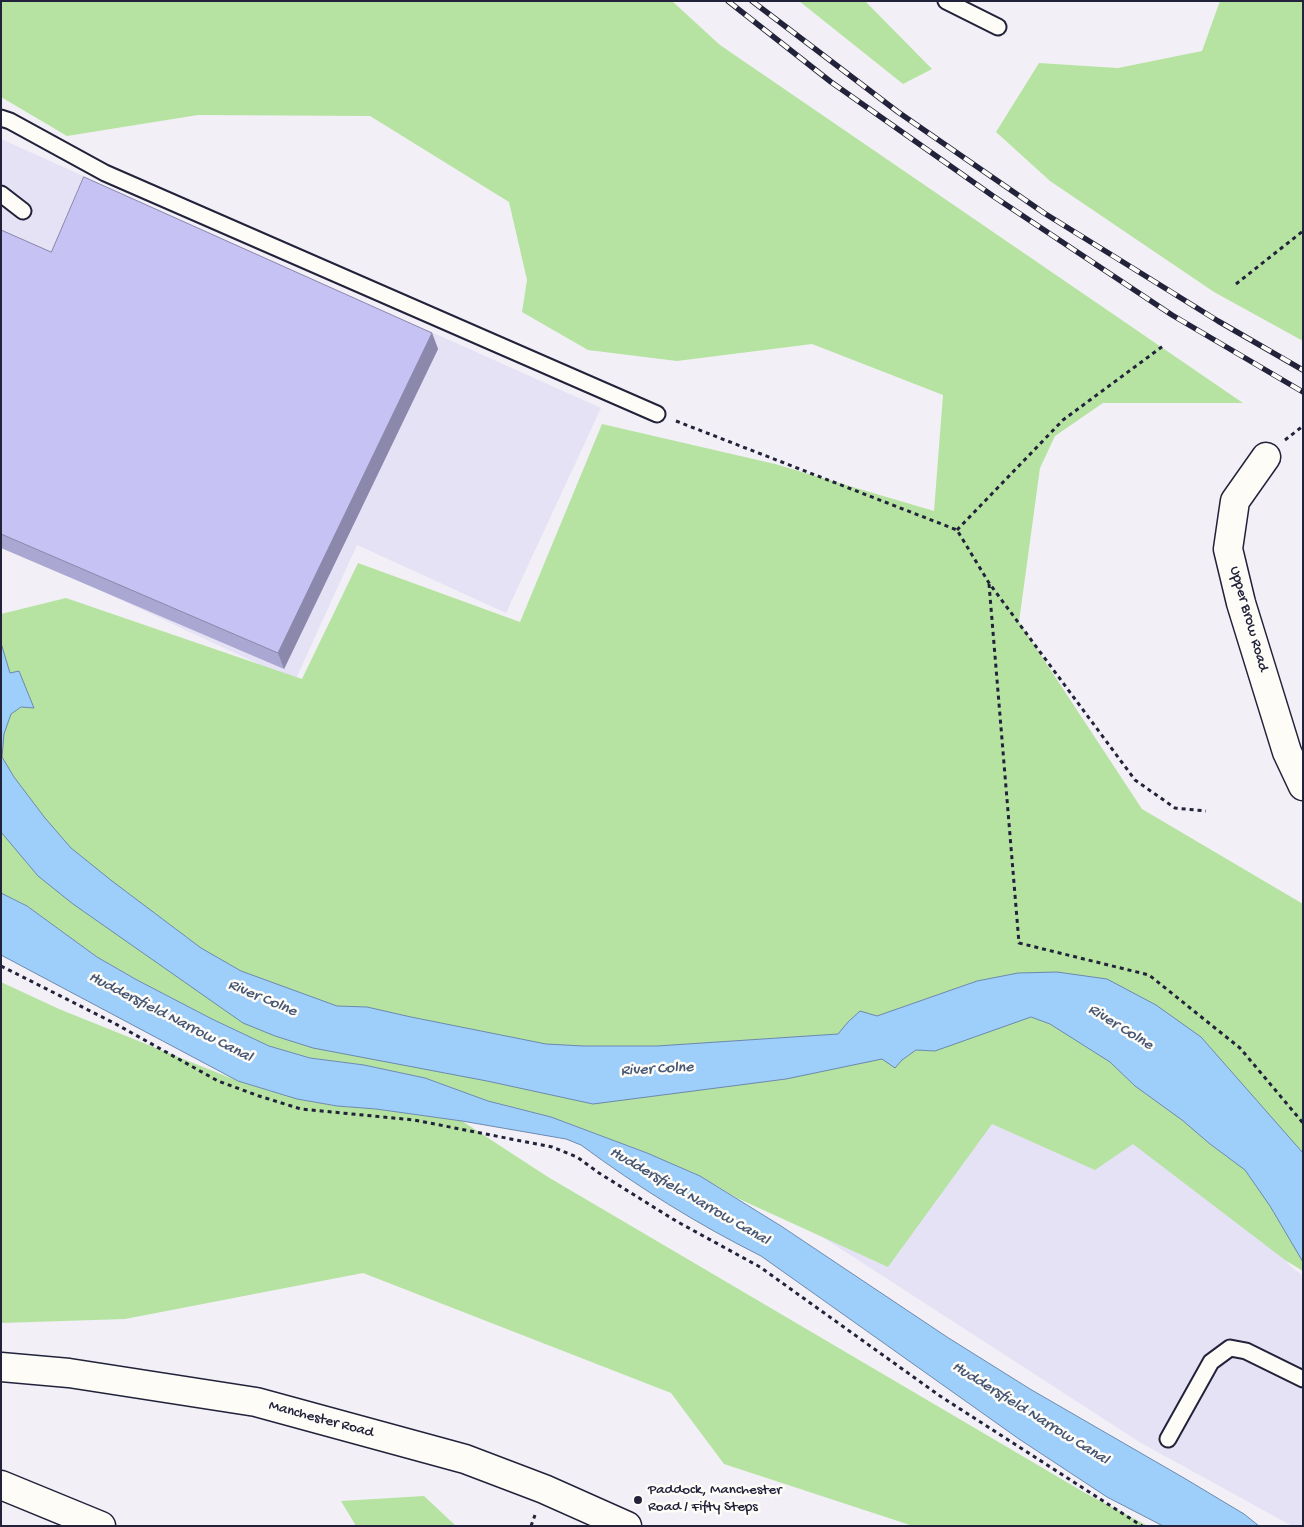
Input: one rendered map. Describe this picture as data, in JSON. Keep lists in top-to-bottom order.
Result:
{
  "streets": {
    "main road": ["Upper Brow Road", "Manchester Road"]
  },
  "water": ["River Colne", "Huddersfield Narrow Canal"],
  "places": ["Paddock, Manchester Road / Fifty Steps"]
}
